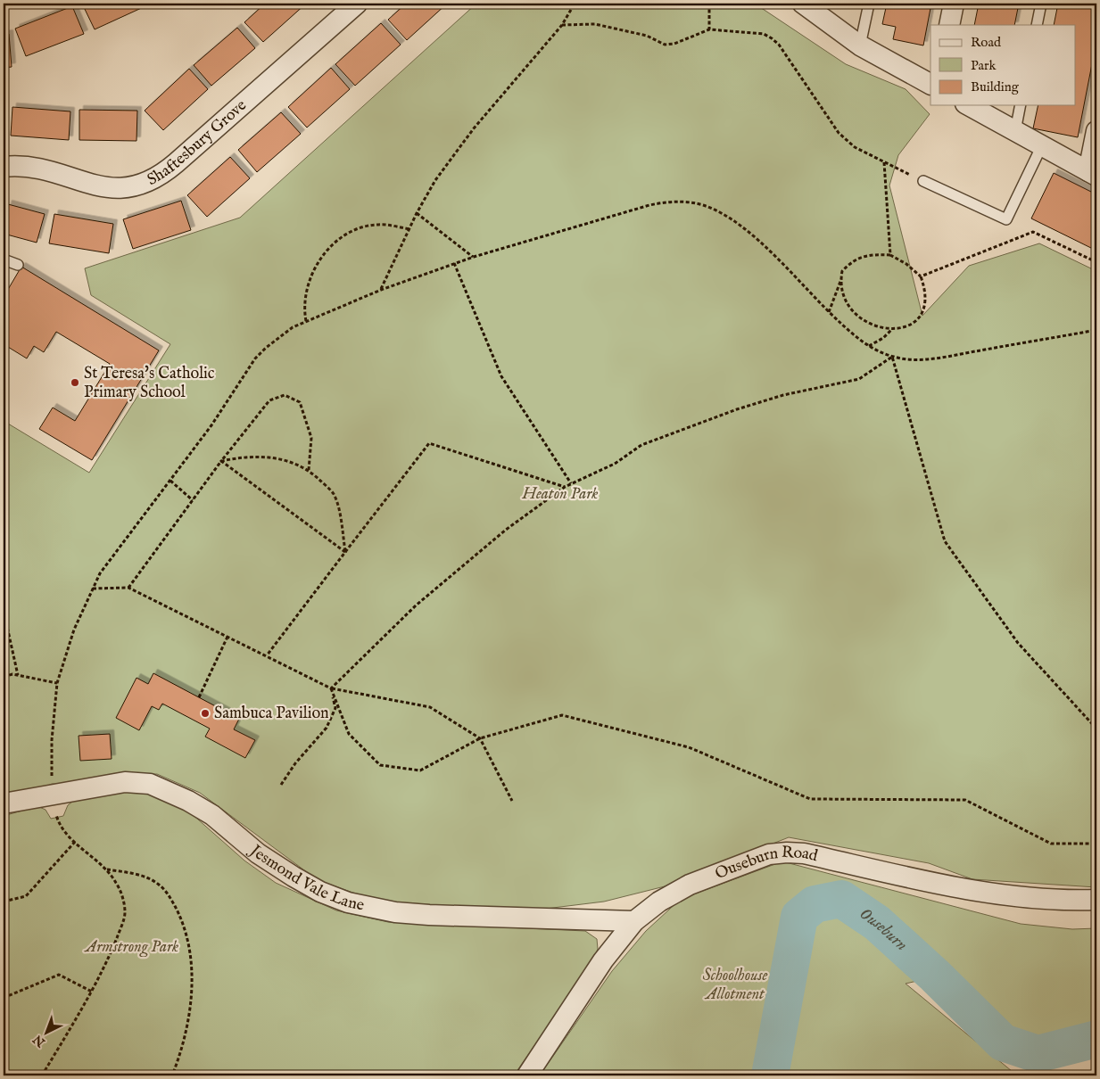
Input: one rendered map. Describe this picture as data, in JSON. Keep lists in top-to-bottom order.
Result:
{
  "streets": {
    "street": ["Shaftesbury Grove", "Ouseburn Road", "Jesmond Vale Lane"]
  },
  "crossings": [
    ["Ouseburn Road", "Jesmond Vale Lane"]
  ],
  "water": ["Ouseburn"],
  "parks": ["Heaton Park", "Armstrong Park", "Schoolhouse Allotment"],
  "places": ["St Teresa's Catholic Primary School", "Sambuca Pavilion"],
  "legend": ["Road", "Park", "Building"],
  "north": "bottom left"
}
